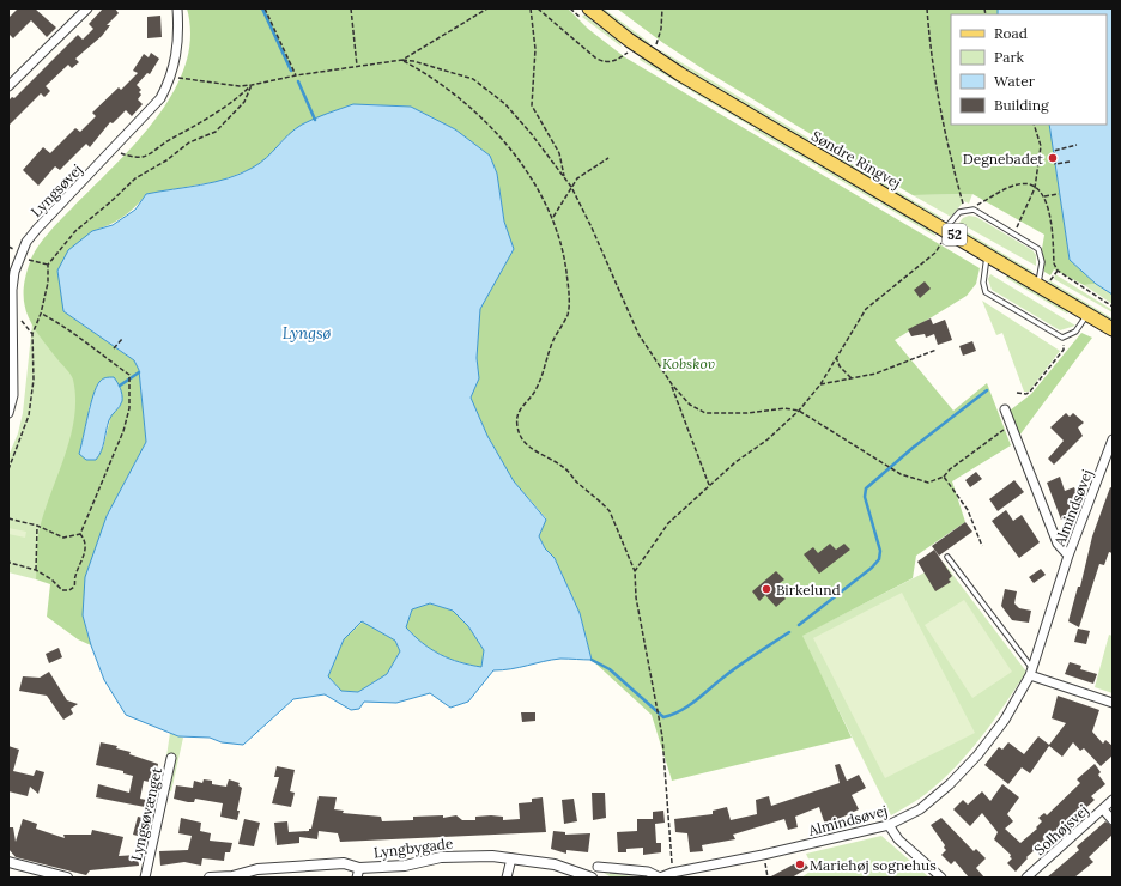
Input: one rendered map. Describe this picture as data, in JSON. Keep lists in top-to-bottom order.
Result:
{
  "streets": {
    "main road": ["Søndre Ringvej", "52"],
    "street": [
      "Lyngsøvej",
      "Almindsøvej",
      "Lyngsøvænget",
      "Solhøjsvej",
      "Lyngbygade"
    ]
  },
  "water": ["Lyngsø"],
  "parks": ["Kobskov"],
  "places": ["Degnebadet", "Birkelund", "Mariehøj sognehus"],
  "legend": [
    "Road",
    "Park",
    "Water",
    "Building"
  ]
}
